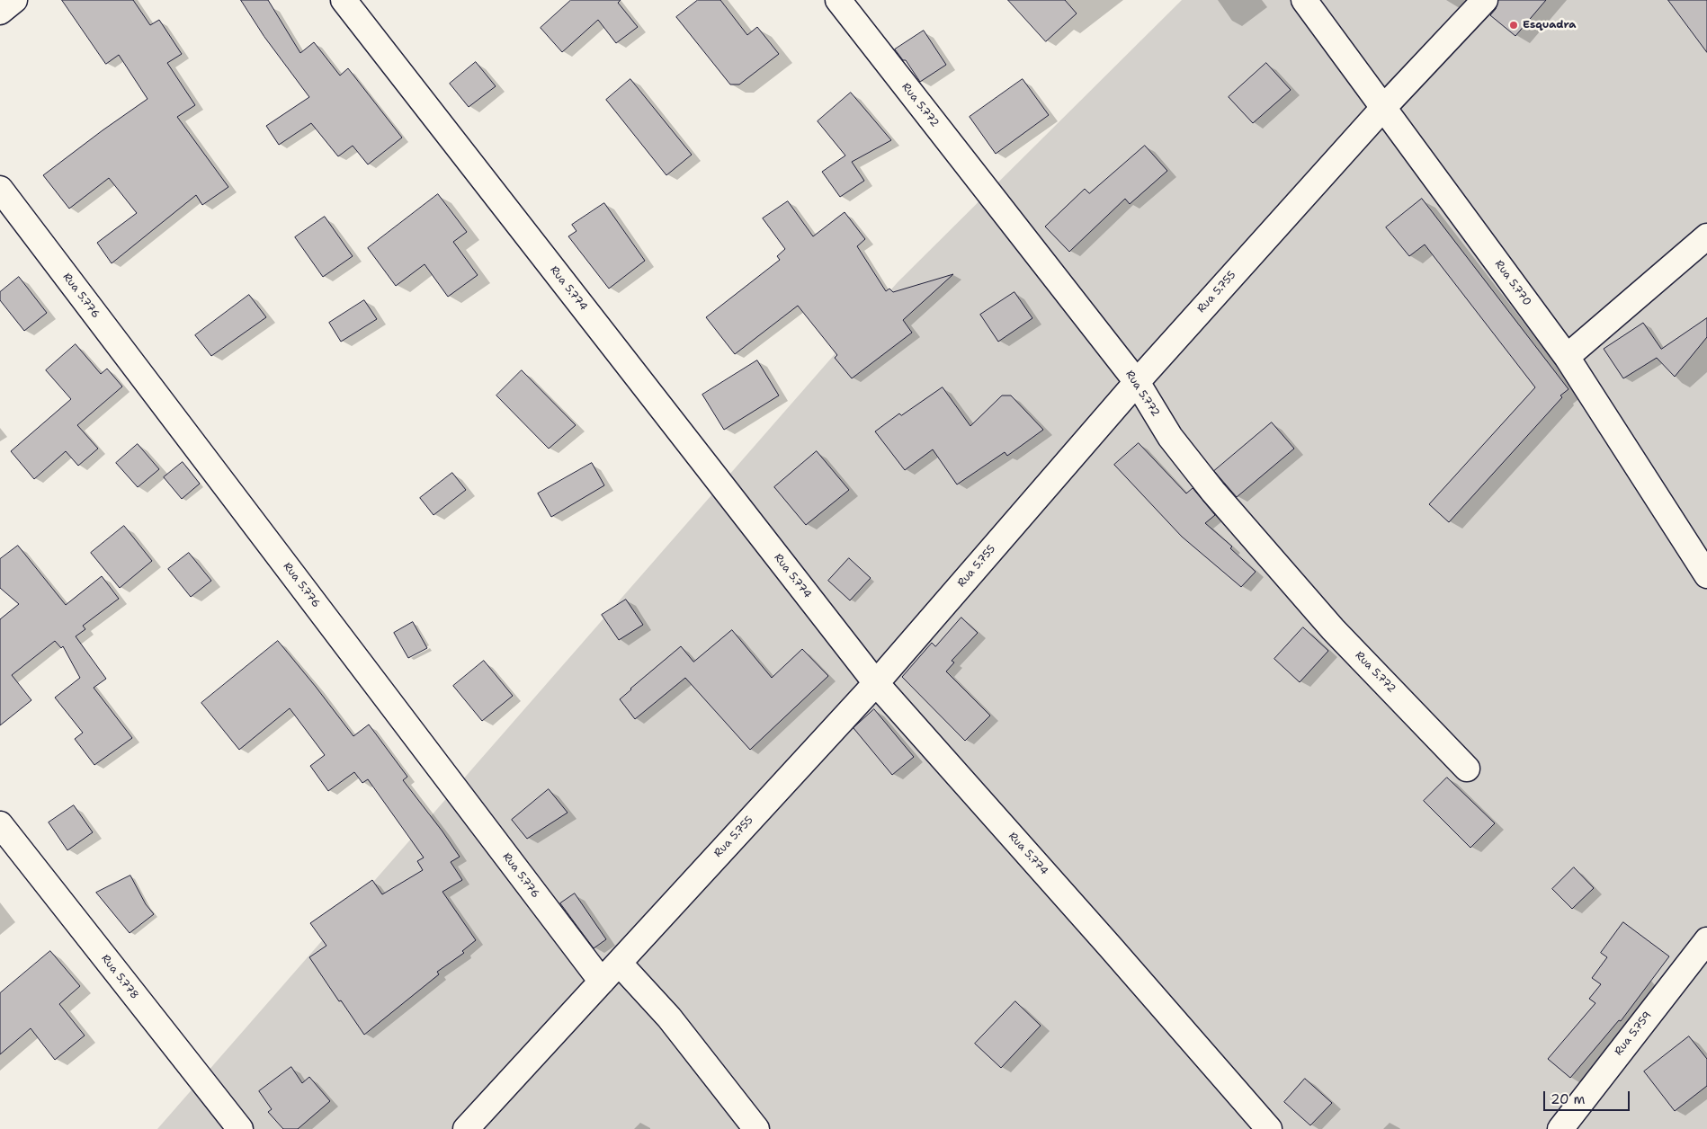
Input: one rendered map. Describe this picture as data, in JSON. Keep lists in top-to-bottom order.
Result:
{
  "streets": {
    "street": [
      "Rua 5.772",
      "Rua 5.770",
      "Rua 5.774",
      "Rua 5.755",
      "Rua 5.776",
      "Rua 5.778",
      "Rua 5.759"
    ]
  },
  "crossings": [
    ["Rua 5.772", "Rua 5.755"],
    ["Rua 5.770", "Rua 5.755"],
    ["Rua 5.774", "Rua 5.755"],
    ["Rua 5.755", "Rua 5.776"]
  ],
  "places": ["Esquadra"],
  "scale_bar": "20 m"
}
